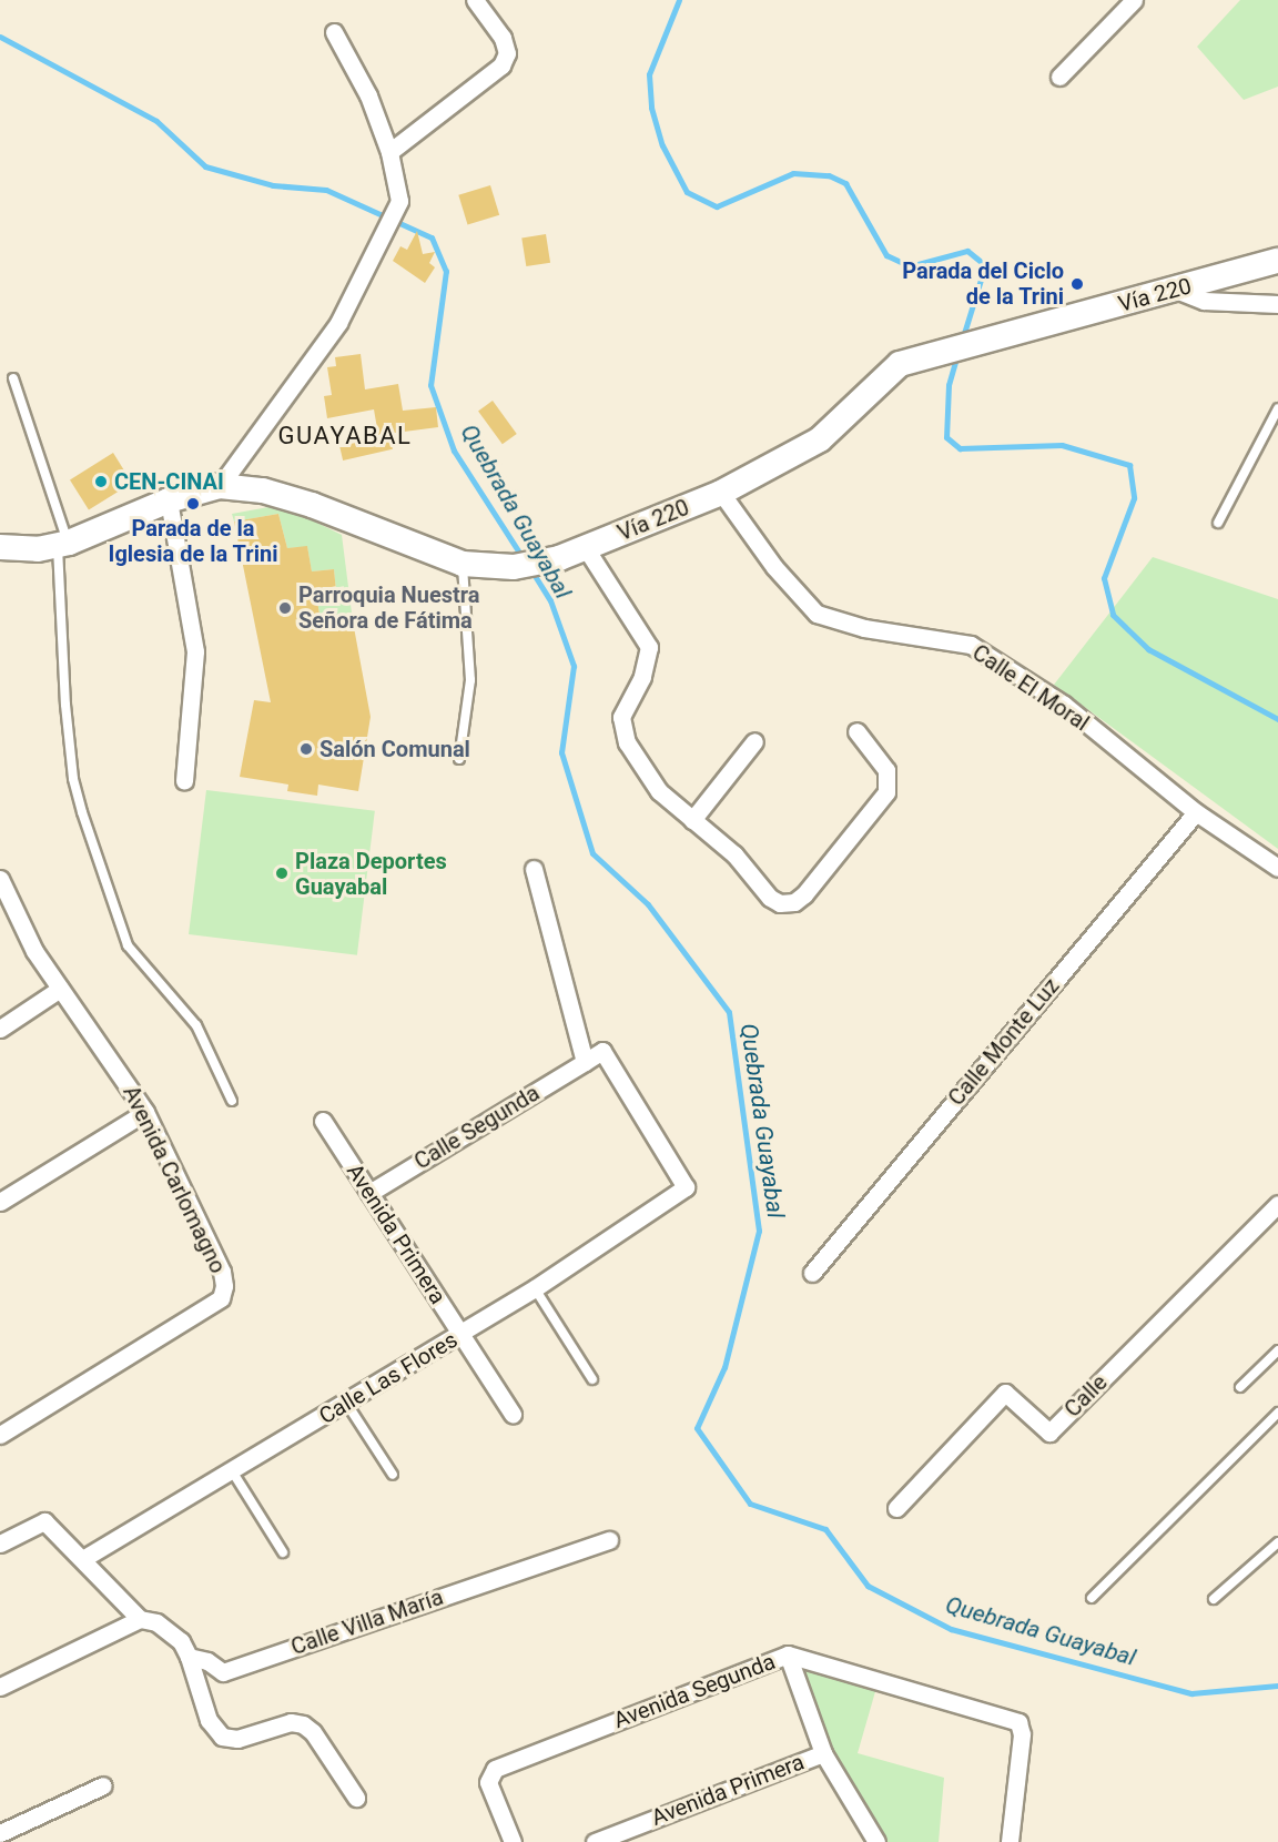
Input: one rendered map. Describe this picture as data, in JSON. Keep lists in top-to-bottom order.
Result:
{
  "streets": {
    "main road": ["Vía 220"],
    "street": [
      "Calle El Moral",
      "Calle Monte Luz",
      "Calle Segunda",
      "Avenida Carlomagno",
      "Avenida Primera",
      "Calle Las Flores",
      "Calle",
      "Calle Villa María",
      "Avenida Segunda"
    ]
  },
  "crossings": [
    ["Vía 220", "Calle El Moral"],
    ["Calle El Moral", "Calle Monte Luz"],
    ["Calle Segunda", "Avenida Primera"],
    ["Calle Segunda", "Calle Las Flores"],
    ["Avenida Primera", "Calle Las Flores"]
  ],
  "districts": ["GUAYABAL"],
  "water": ["Quebrada Guayabal"],
  "places": [
    "Parada del Ciclo de la Trini",
    "CEN-CINAI",
    "Parada de la Iglesia de la Trini",
    "Parroquia Nuestra Señora de Fátima",
    "Salón Comunal",
    "Plaza Deportes Guayabal"
  ]
}
